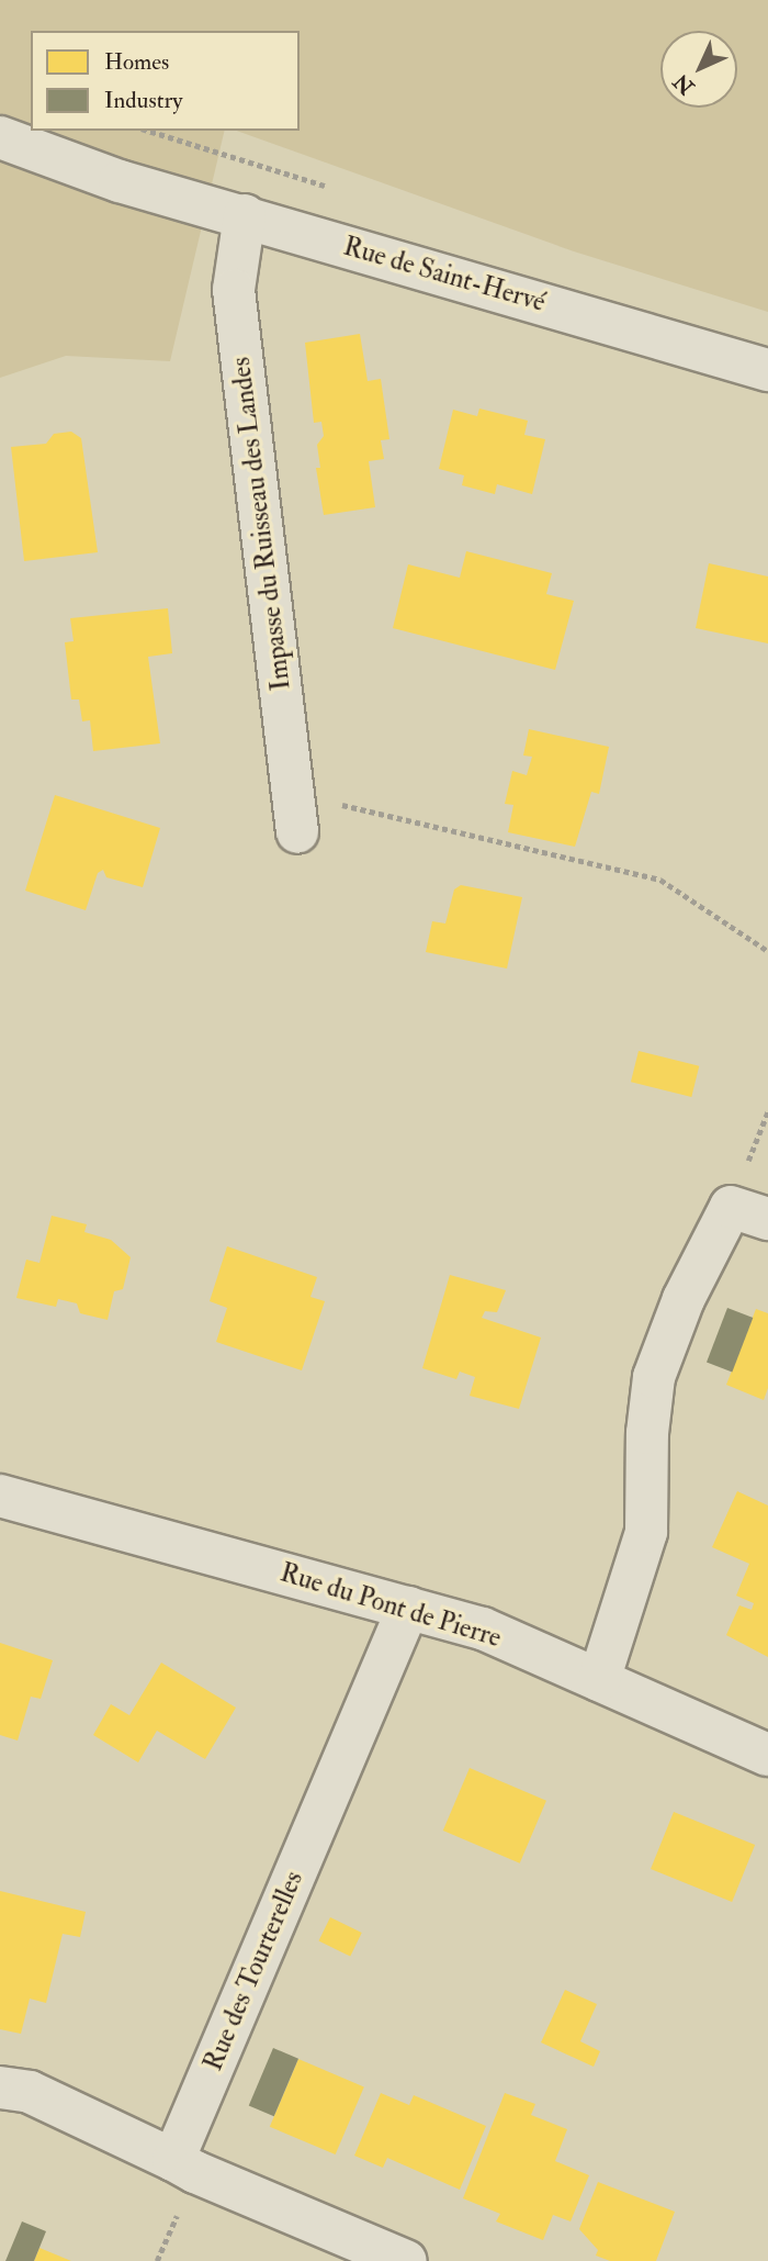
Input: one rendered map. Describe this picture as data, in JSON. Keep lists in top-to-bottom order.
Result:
{
  "streets": {
    "street": [
      "Rue de Saint-Hervé",
      "Impasse du Ruisseau des Landes",
      "Rue du Pont de Pierre",
      "Rue des Tourterelles"
    ]
  },
  "crossings": [
    ["Rue de Saint-Hervé", "Impasse du Ruisseau des Landes"],
    ["Rue du Pont de Pierre", "Rue des Tourterelles"]
  ],
  "legend": ["Homes", "Industry"],
  "north": "bottom left"
}
